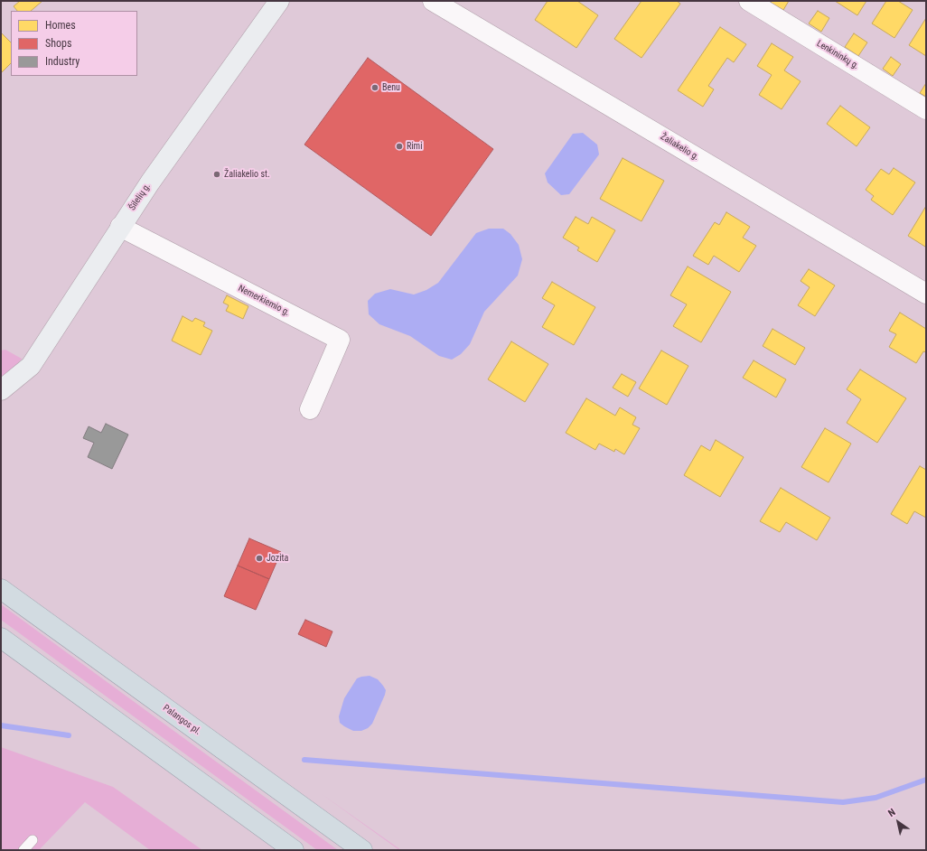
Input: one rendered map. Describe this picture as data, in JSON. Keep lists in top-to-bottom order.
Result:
{
  "streets": {
    "highway": ["Palangos pl."],
    "main road": ["Šilelių g."],
    "street": ["Lenkininkų g.", "Žaliakelio g.", "Nemerkiemio g."]
  },
  "crossings": [
    ["Šilelių g.", "Nemerkiemio g."]
  ],
  "places": [
    "Benu",
    "Rimi",
    "Žaliakelio st.",
    "Jozita"
  ],
  "legend": ["Homes", "Shops", "Industry"],
  "north": "top left"
}
